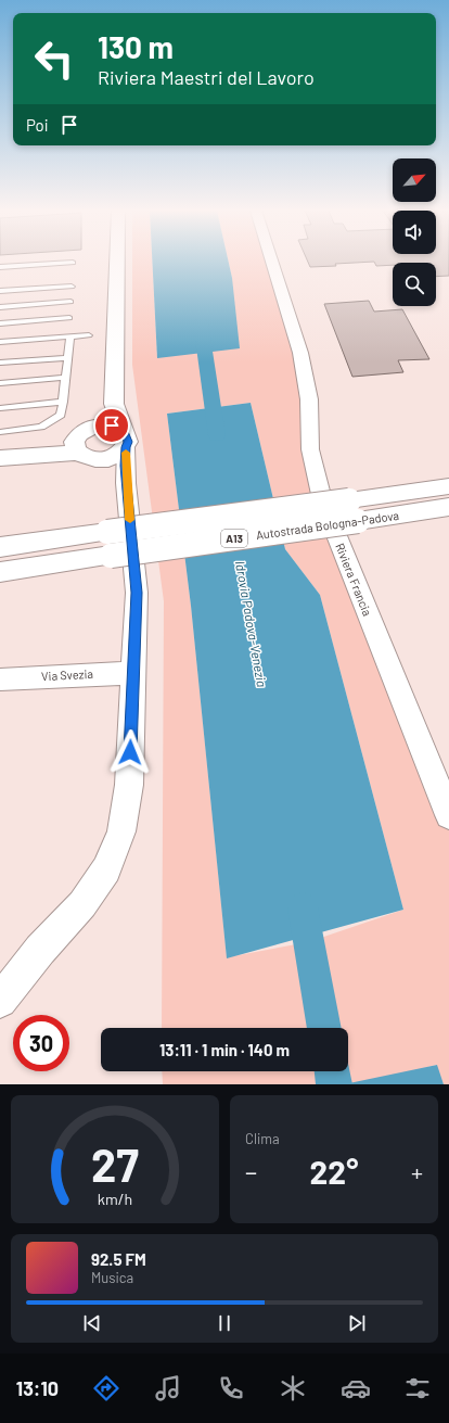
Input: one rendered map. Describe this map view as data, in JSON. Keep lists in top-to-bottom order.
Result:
{
  "streets": {
    "main road": ["Autostrada Bologna-Padova", "A13"],
    "street": ["Riviera Francia", "Via Svezia"]
  },
  "water": ["Idrovia Padova-Venezia"],
  "north": "top right",
  "page": {
    "turn": ["130 m", "Riviera Maestri del Lavoro"],
    "then": "Poi",
    "limit": "30",
    "trip": "13:11 · 1 min · 140 m",
    "tile": "Clima",
    "heat": ["−", "22°", "+"],
    "song": ["92.5 FM", "Musica"],
    "tabs": "13:10",
    "gauge": ["27", "km/h"]
  }
}
